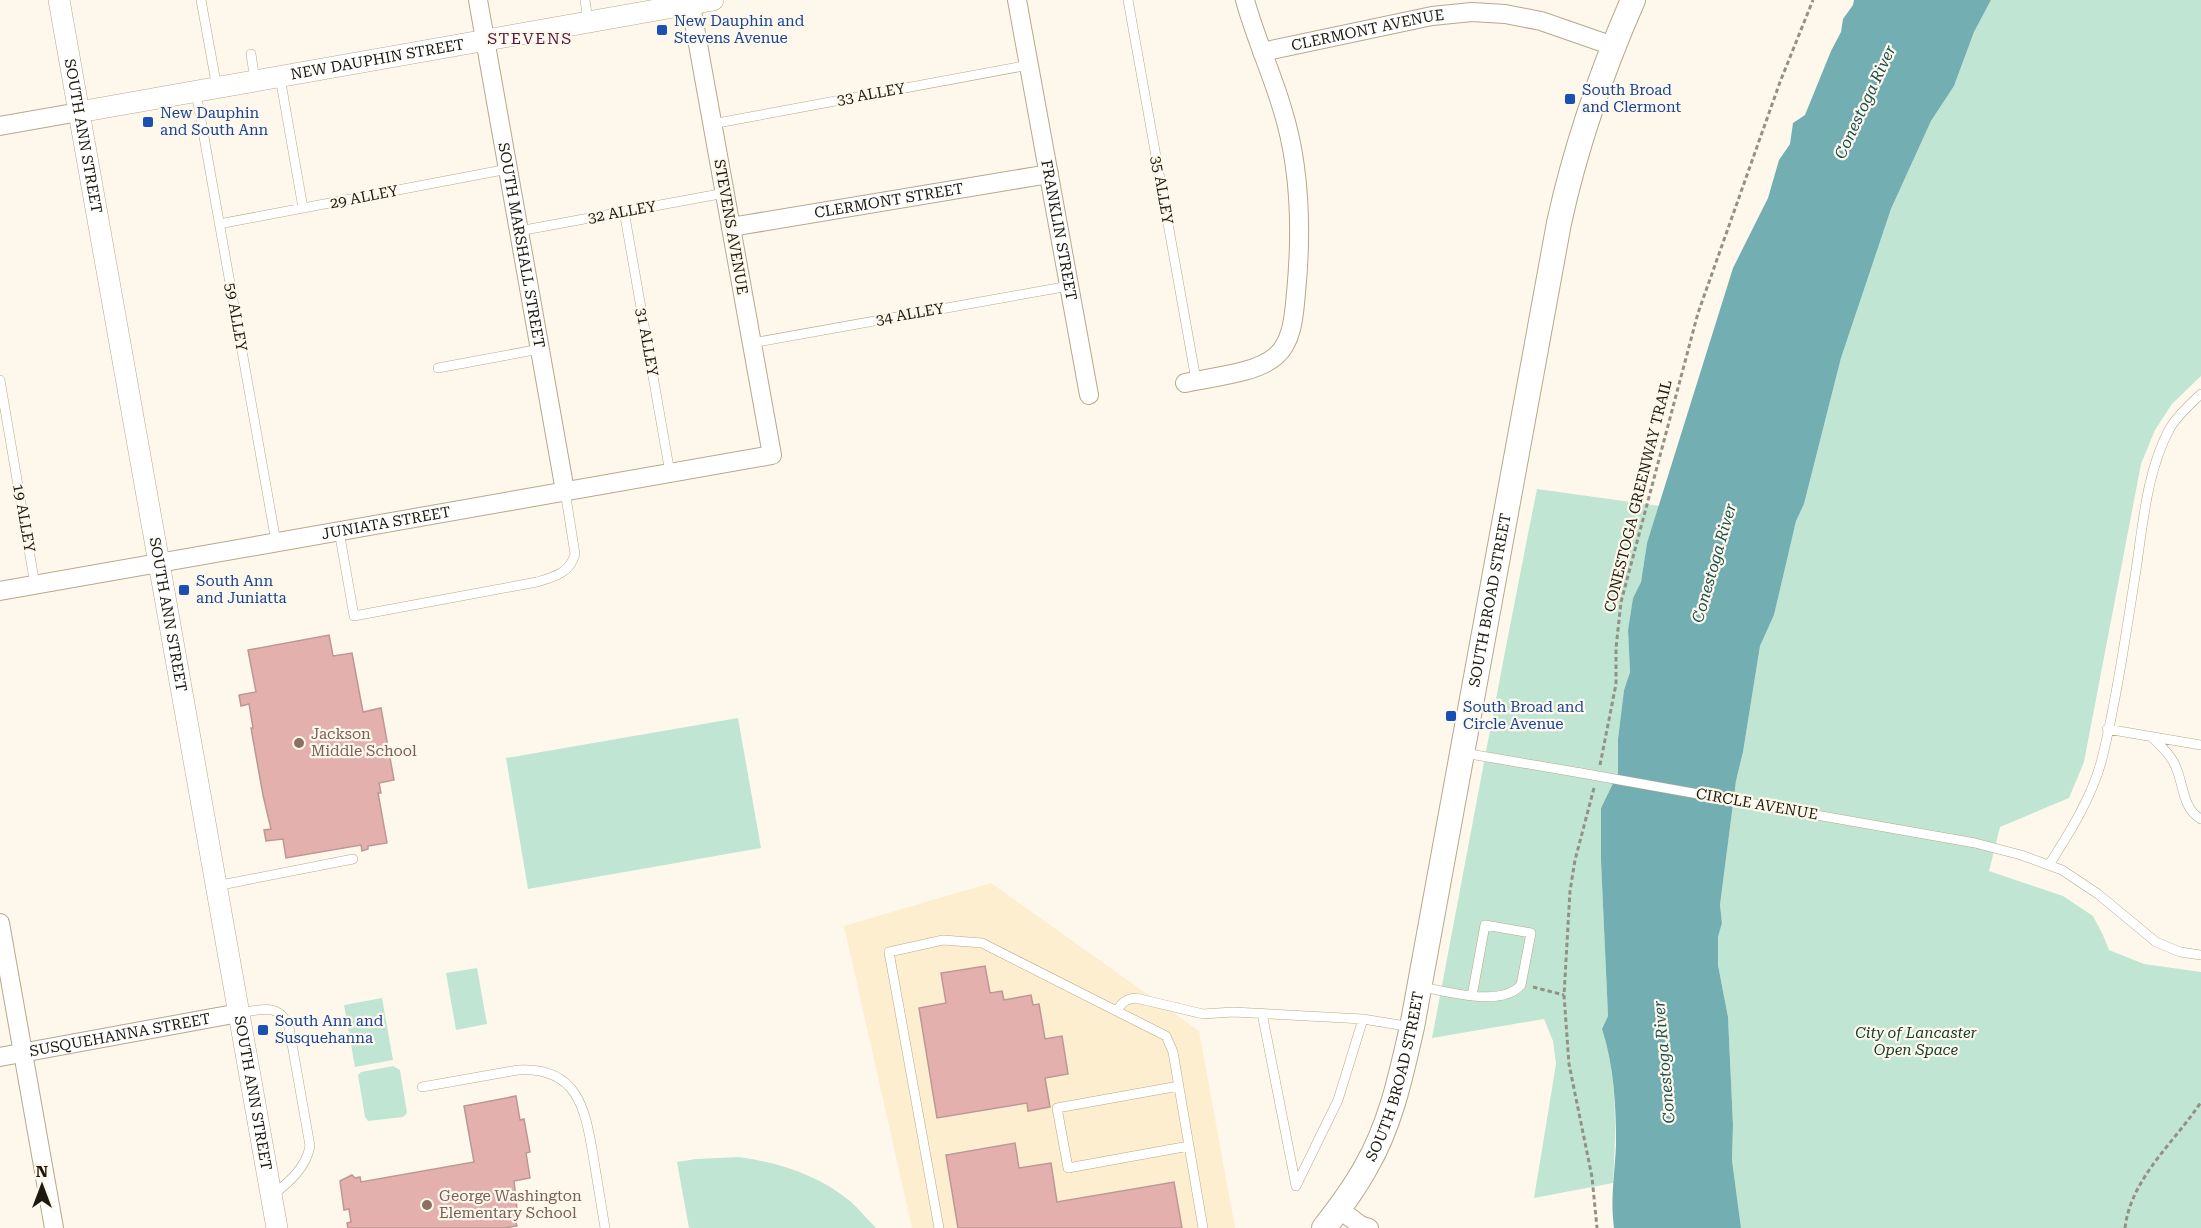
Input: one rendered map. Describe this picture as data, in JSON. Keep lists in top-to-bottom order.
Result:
{
  "streets": {
    "main road": ["SOUTH BROAD STREET"],
    "street": [
      "CLERMONT AVENUE",
      "NEW DAUPHIN STREET",
      "SOUTH ANN STREET",
      "CLERMONT STREET",
      "STEVENS AVENUE",
      "FRANKLIN STREET",
      "SOUTH MARSHALL STREET",
      "JUNIATA STREET",
      "SUSQUEHANNA STREET"
    ],
    "lane": [
      "33 ALLEY",
      "35 ALLEY",
      "29 ALLEY",
      "32 ALLEY",
      "34 ALLEY",
      "59 ALLEY",
      "31 ALLEY",
      "19 ALLEY",
      "CIRCLE AVENUE"
    ],
    "path": ["CONESTOGA GREENWAY TRAIL"]
  },
  "crossings": [
    ["CLERMONT AVENUE", "SOUTH BROAD STREET"],
    ["NEW DAUPHIN STREET", "SOUTH ANN STREET"],
    ["NEW DAUPHIN STREET", "STEVENS AVENUE"],
    ["NEW DAUPHIN STREET", "SOUTH MARSHALL STREET"],
    ["NEW DAUPHIN STREET", "59 ALLEY"],
    ["33 ALLEY", "STEVENS AVENUE"],
    ["33 ALLEY", "FRANKLIN STREET"],
    ["SOUTH ANN STREET", "JUNIATA STREET"],
    ["SOUTH ANN STREET", "SUSQUEHANNA STREET"],
    ["29 ALLEY", "SOUTH MARSHALL STREET"],
    ["29 ALLEY", "59 ALLEY"],
    ["CLERMONT STREET", "STEVENS AVENUE"],
    ["CLERMONT STREET", "FRANKLIN STREET"],
    ["32 ALLEY", "STEVENS AVENUE"],
    ["32 ALLEY", "SOUTH MARSHALL STREET"],
    ["32 ALLEY", "31 ALLEY"],
    ["STEVENS AVENUE", "34 ALLEY"],
    ["STEVENS AVENUE", "JUNIATA STREET"],
    ["FRANKLIN STREET", "34 ALLEY"],
    ["SOUTH MARSHALL STREET", "JUNIATA STREET"],
    ["59 ALLEY", "JUNIATA STREET"],
    ["31 ALLEY", "JUNIATA STREET"],
    ["19 ALLEY", "JUNIATA STREET"],
    ["SOUTH BROAD STREET", "CIRCLE AVENUE"]
  ],
  "districts": ["STEVENS"],
  "water": ["Conestoga River"],
  "parks": ["City of Lancaster Open Space"],
  "places": {
    "transit": [
      "New Dauphin and Stevens Avenue",
      "South Broad and Clermont",
      "New Dauphin and South Ann",
      "South Ann and Juniatta",
      "South Broad and Circle Avenue",
      "South Ann and Susquehanna"
    ],
    "other": ["Jackson Middle School", "George Washington Elementary School"]
  },
  "north": "top"
}
